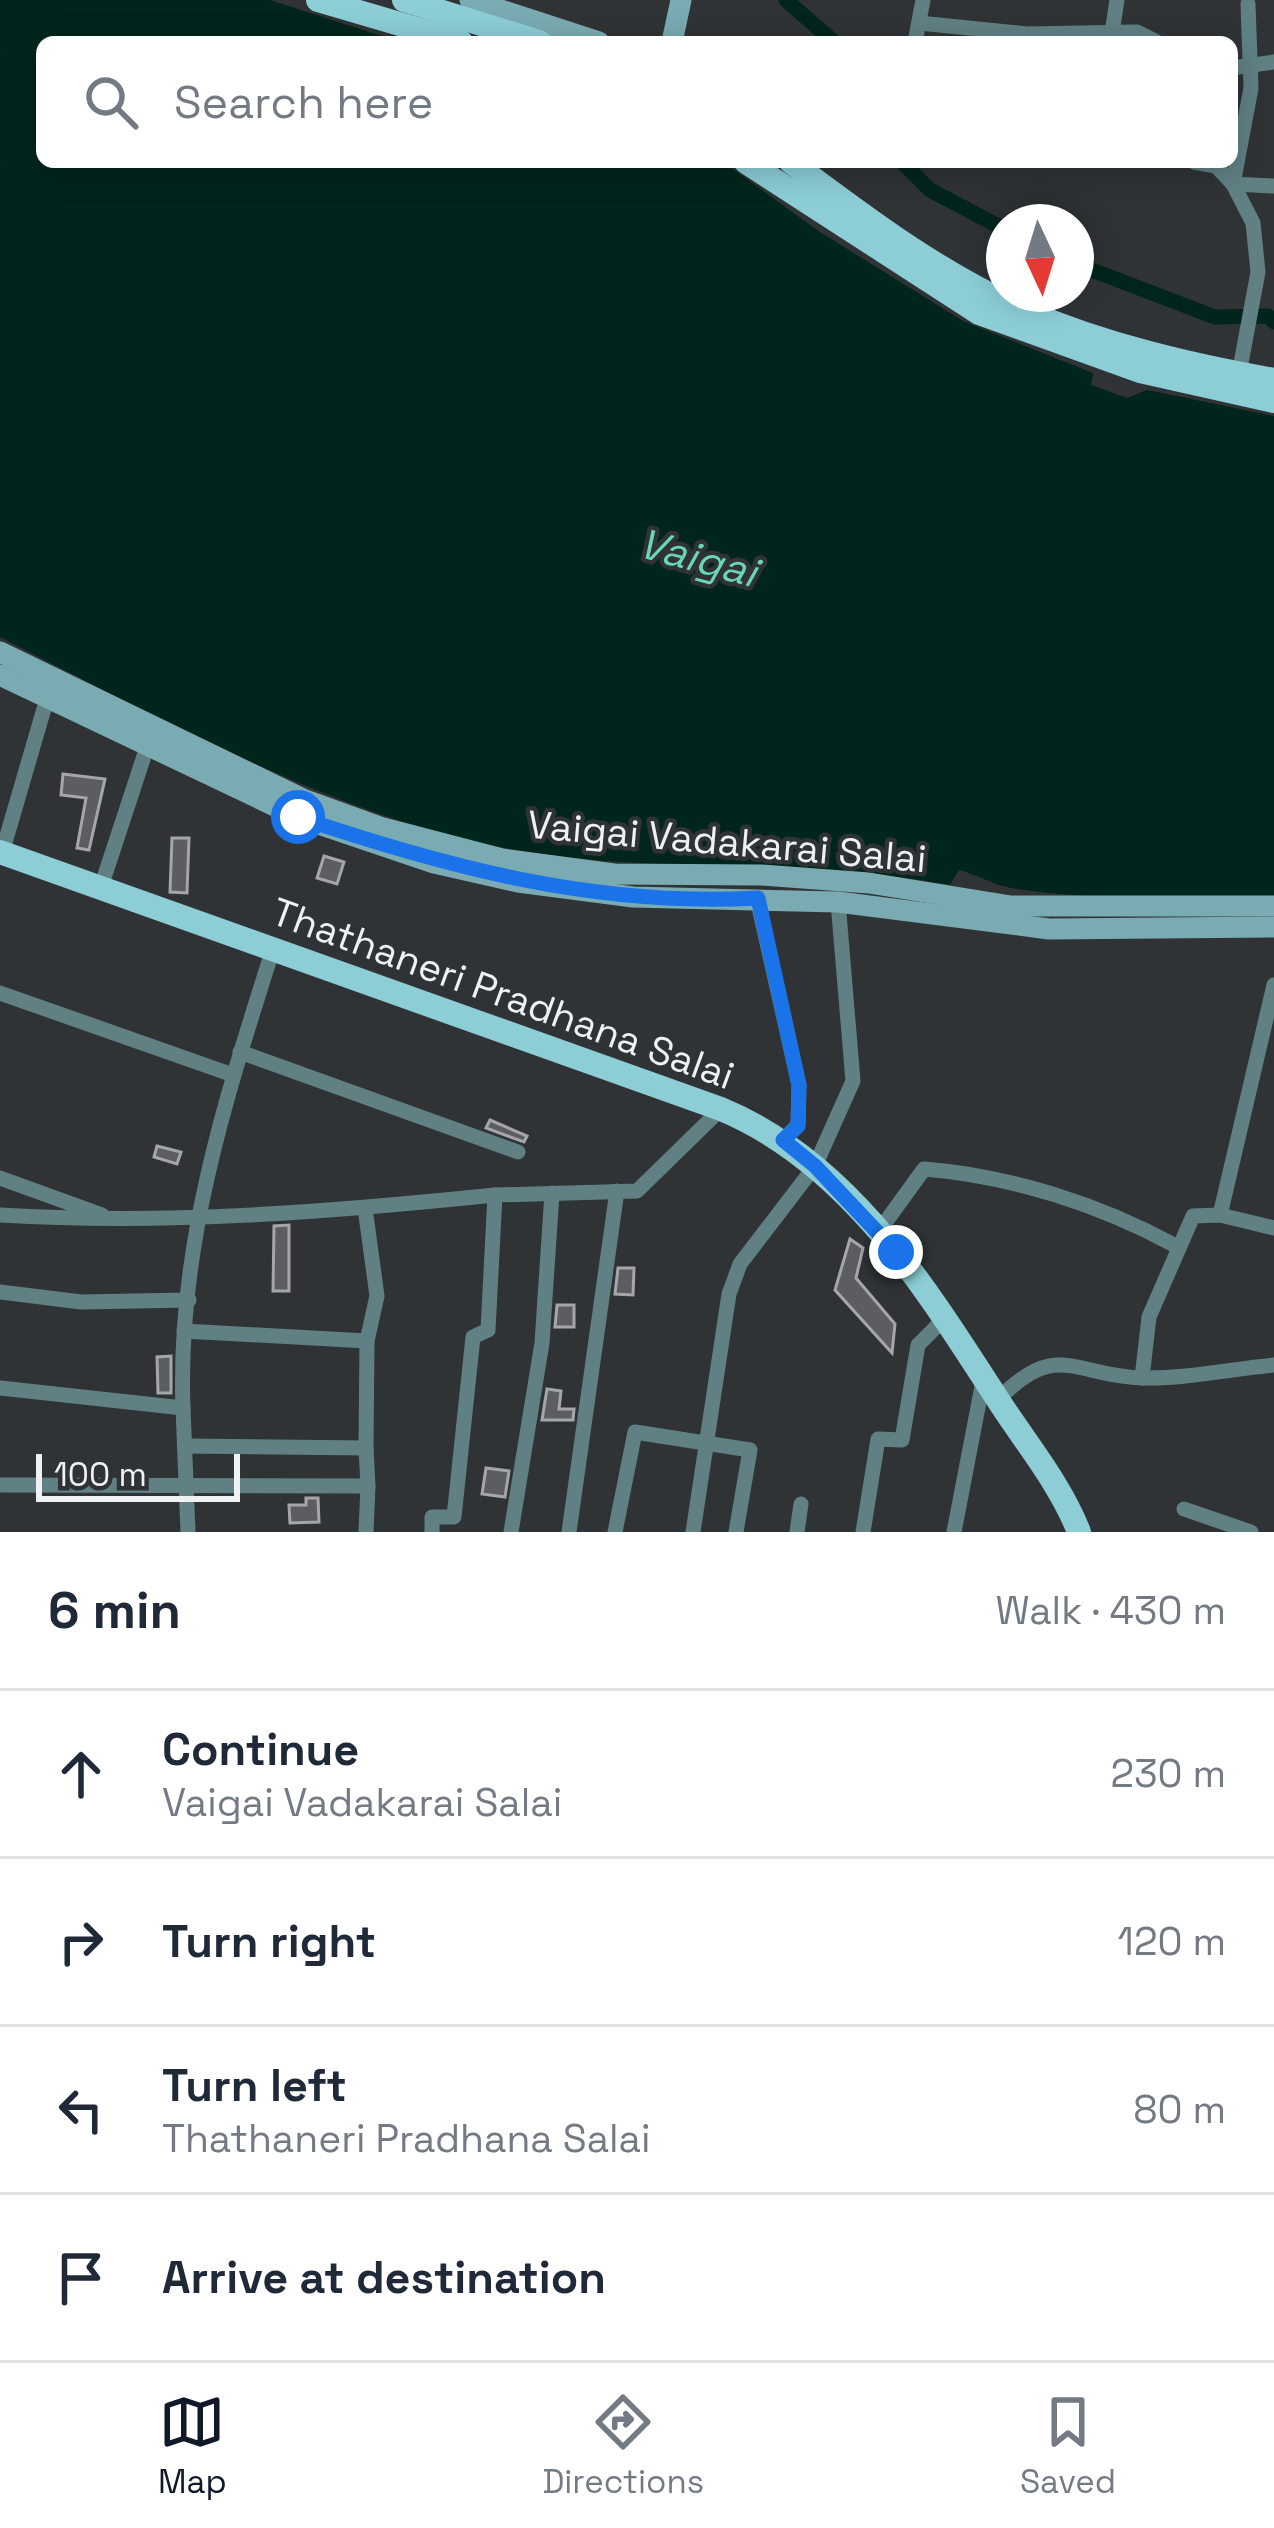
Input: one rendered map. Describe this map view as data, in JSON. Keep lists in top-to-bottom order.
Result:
{
  "streets": {
    "main road": ["Vaigai Vadakarai Salai", "Thathaneri Pradhana Salai"]
  },
  "water": ["Vaigai"],
  "scale_bar": "100 m",
  "north": "bottom",
  "page": {
    "search": "Search here",
    "scale": "100 m",
    "heading": ["6 min", "Walk · 430 m"],
    "list": [
      ["Continue", "Vaigai Vadakarai Salai", "230 m"],
      ["Turn right", "120 m"],
      ["Turn left", "Thathaneri Pradhana Salai", "80 m"],
      "Arrive at destination"
    ],
    "nav": ["Map", "Directions", "Saved"]
  }
}
